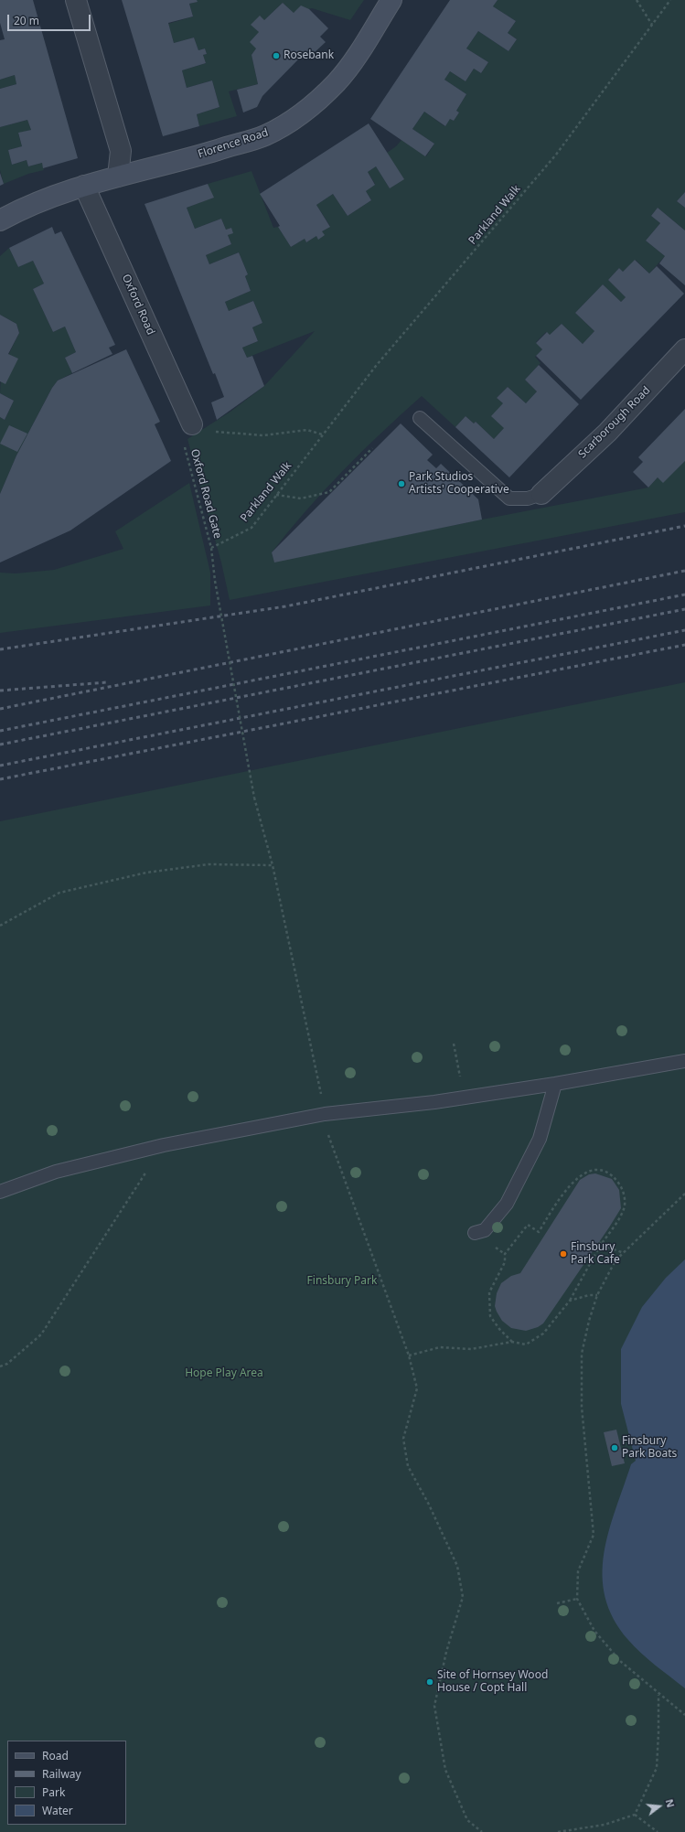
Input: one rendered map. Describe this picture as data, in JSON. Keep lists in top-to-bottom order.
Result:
{
  "streets": {
    "main road": ["Florence Road"],
    "street": ["Oxford Road", "Scarborough Road"],
    "path": ["Parkland Walk", "Oxford Road Gate"]
  },
  "crossings": [
    ["Florence Road", "Oxford Road"],
    ["Parkland Walk", "Oxford Road Gate"],
    ["Oxford Road", "Oxford Road Gate"]
  ],
  "parks": ["Finsbury Park", "Hope Play Area"],
  "places": [
    "Rosebank",
    "Park Studios Artists' Cooperative",
    "Finsbury Park Cafe",
    "Finsbury Park Boats",
    "Site of Hornsey Wood House / Copt Hall"
  ],
  "legend": [
    "Road",
    "Railway",
    "Park",
    "Water"
  ],
  "scale_bar": "20 m",
  "north": "right"
}
